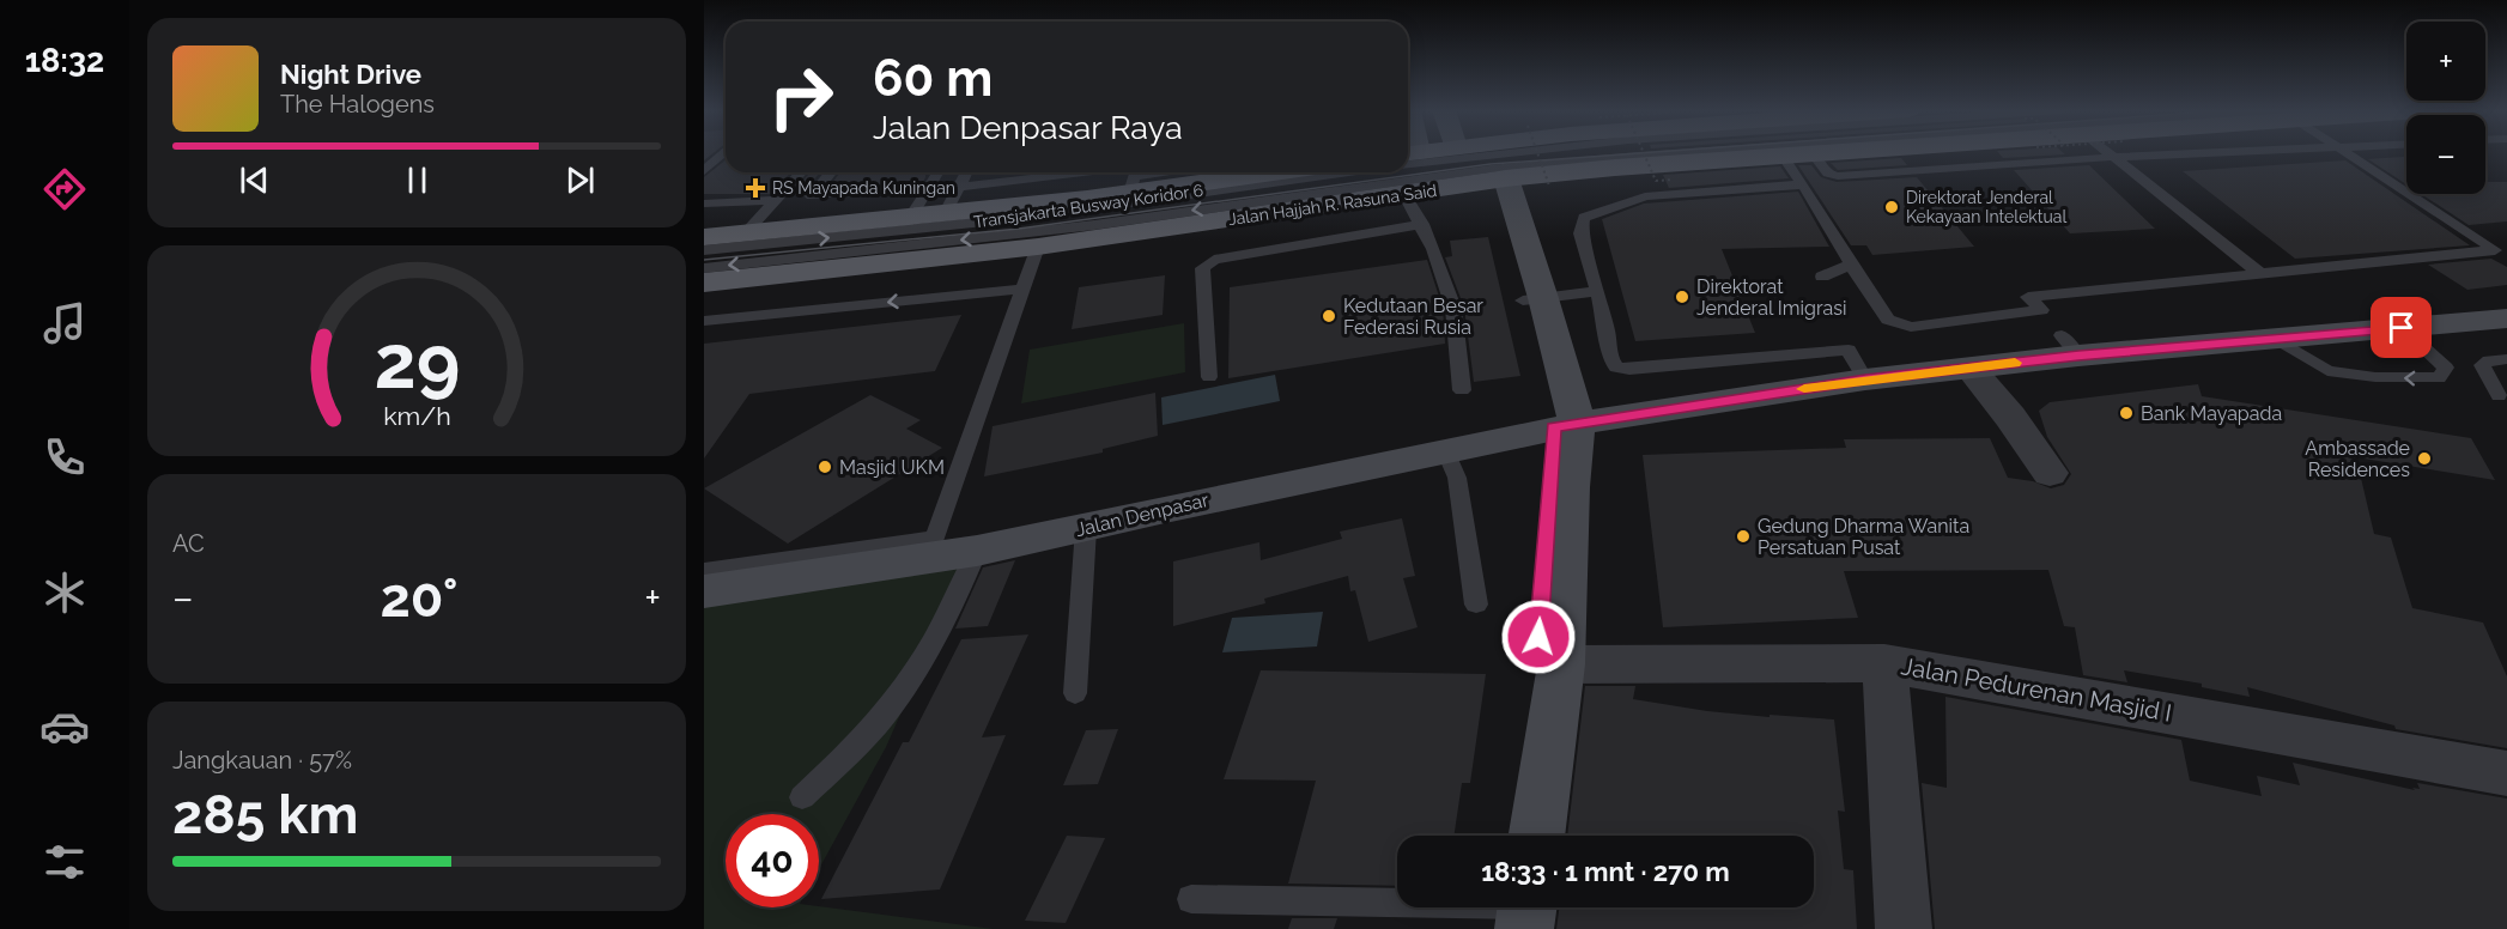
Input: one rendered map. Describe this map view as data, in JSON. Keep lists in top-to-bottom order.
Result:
{
  "streets": {
    "main road": ["Jalan Hajjah R. Rasuna Said"],
    "street": ["Jalan Denpasar", "Jalan Pedurenan Masjid I"],
    "lane": ["Transjakarta Busway Koridor 6"]
  },
  "places": {
    "health": ["RS Mayapada Kuningan"],
    "other": [
      "Direktorat Jenderal Kekayaan Intelektual",
      "Direktorat Jenderal Imigrasi",
      "Kedutaan Besar Federasi Rusia",
      "Bank Mayapada",
      "Ambassade Residences",
      "Masjid UKM",
      "Gedung Dharma Wanita Persatuan Pusat"
    ]
  },
  "page": {
    "tabs": "18:32",
    "map_buttons": ["+", "−"],
    "turn": ["60 m", "Jalan Denpasar Raya"],
    "song": ["Night Drive", "The Halogens"],
    "tile": [
      "AC",
      ["Jangkauan · 57%", "285 km"]
    ],
    "heat": ["−", "20°", "+"],
    "limit": "40",
    "trip": "18:33 · 1 mnt · 270 m",
    "gauge": ["29", "km/h"]
  }
}
